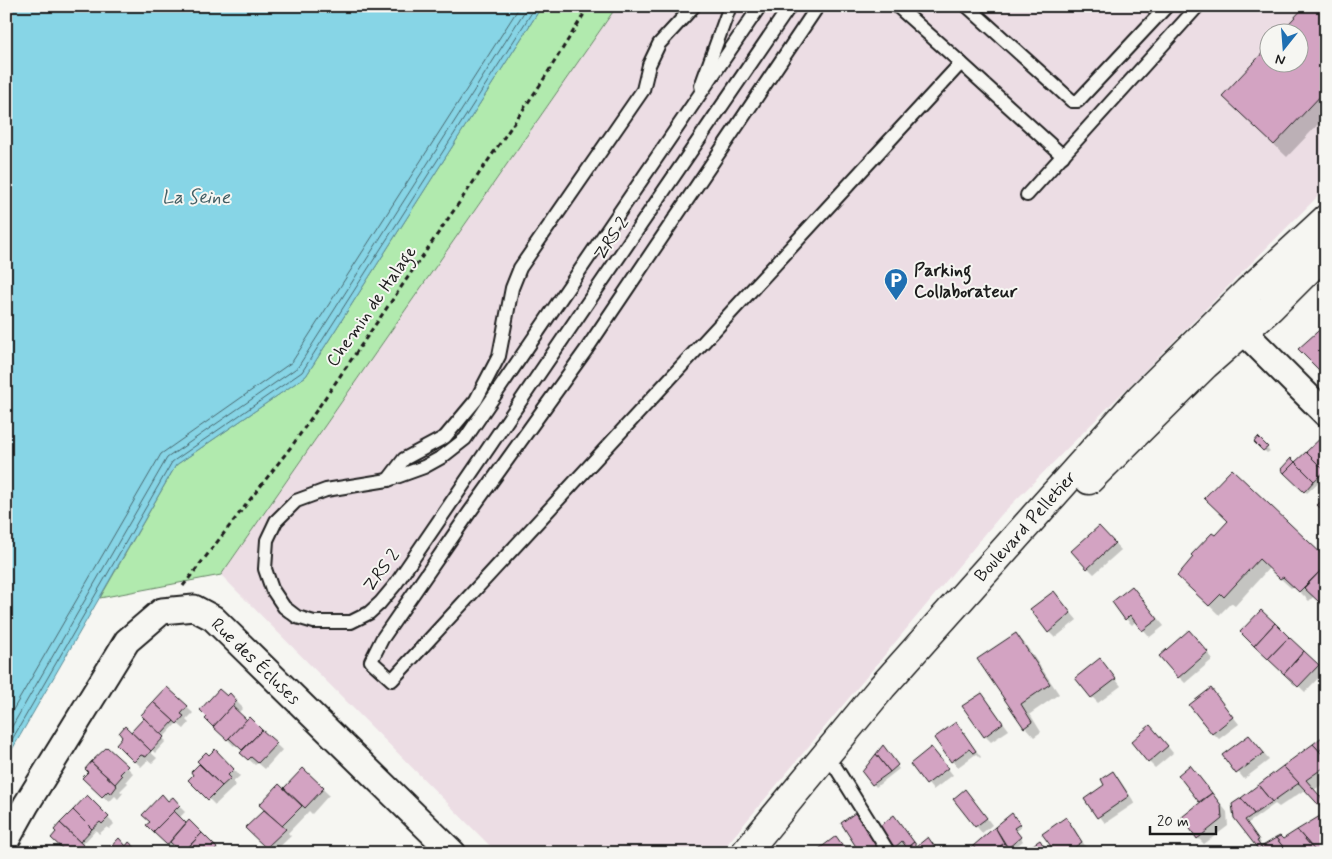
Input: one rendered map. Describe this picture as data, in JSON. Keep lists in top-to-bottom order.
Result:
{
  "streets": {
    "main road": ["Boulevard Pelletier"],
    "street": ["Rue des Écluses"],
    "lane": ["ZRS 2"],
    "path": ["Chemin de Halage"]
  },
  "crossings": [
    ["Chemin de Halage", "Rue des Écluses"]
  ],
  "water": ["La Seine"],
  "places": {
    "parking": ["Parking Collaborateur"]
  },
  "scale_bar": "20 m",
  "north": "bottom"
}
